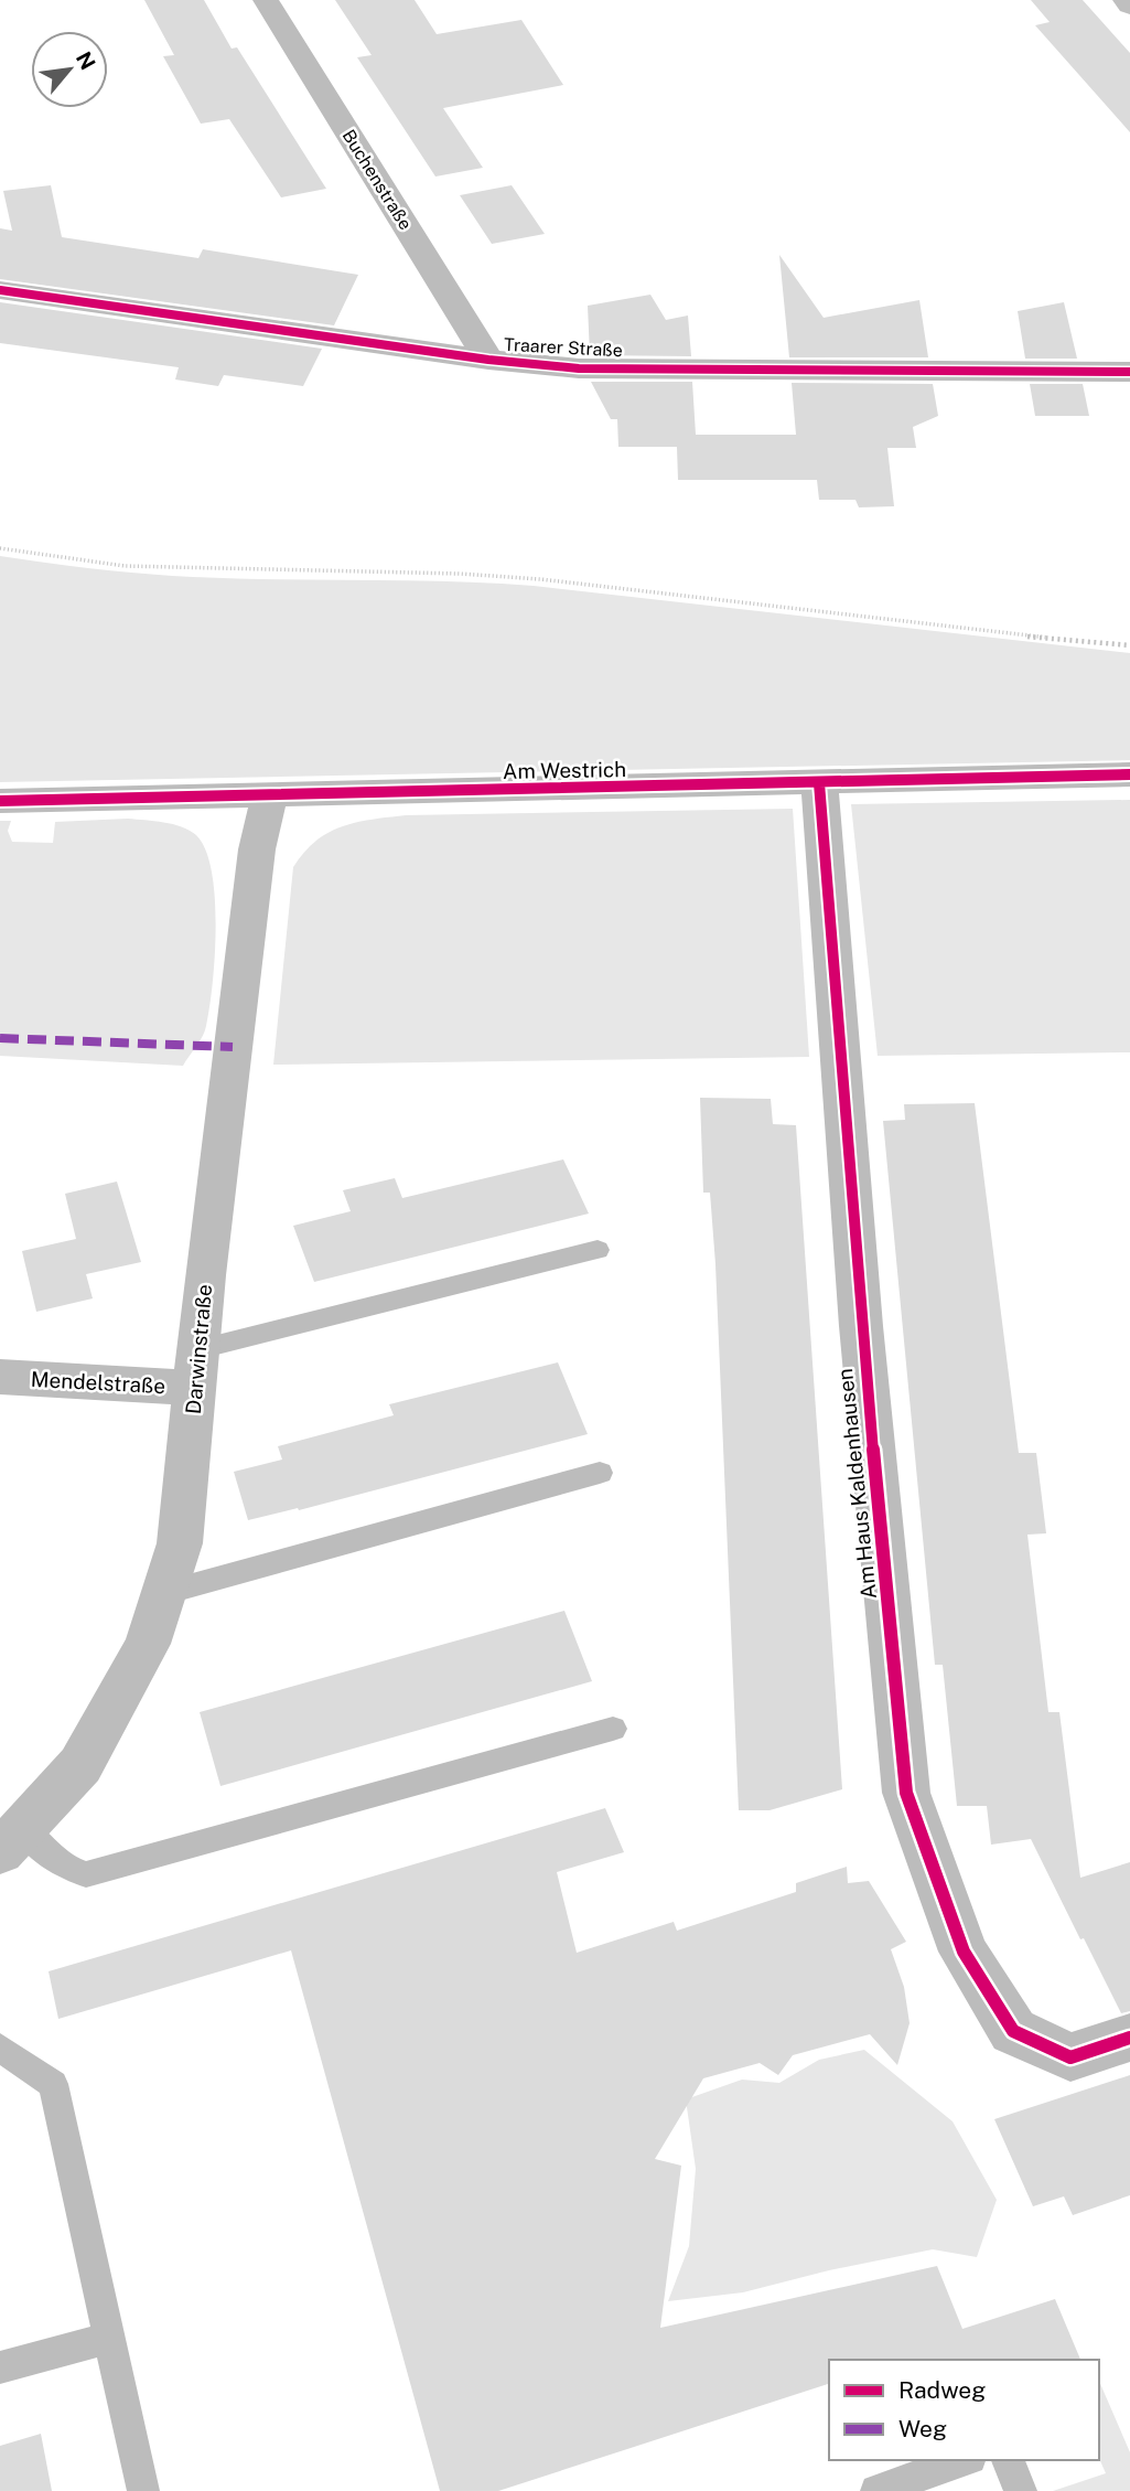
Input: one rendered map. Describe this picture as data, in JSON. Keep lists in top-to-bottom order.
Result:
{
  "streets": {
    "street": [
      "Buchenstraße",
      "Traarer Straße",
      "Am Westrich",
      "Darwinstraße",
      "Mendelstraße",
      "Am Haus Kaldenhausen"
    ]
  },
  "crossings": [
    ["Buchenstraße", "Traarer Straße"],
    ["Am Westrich", "Darwinstraße"],
    ["Am Westrich", "Am Haus Kaldenhausen"],
    ["Darwinstraße", "Mendelstraße"]
  ],
  "legend": ["Radweg", "Weg"],
  "north": "top right"
}
